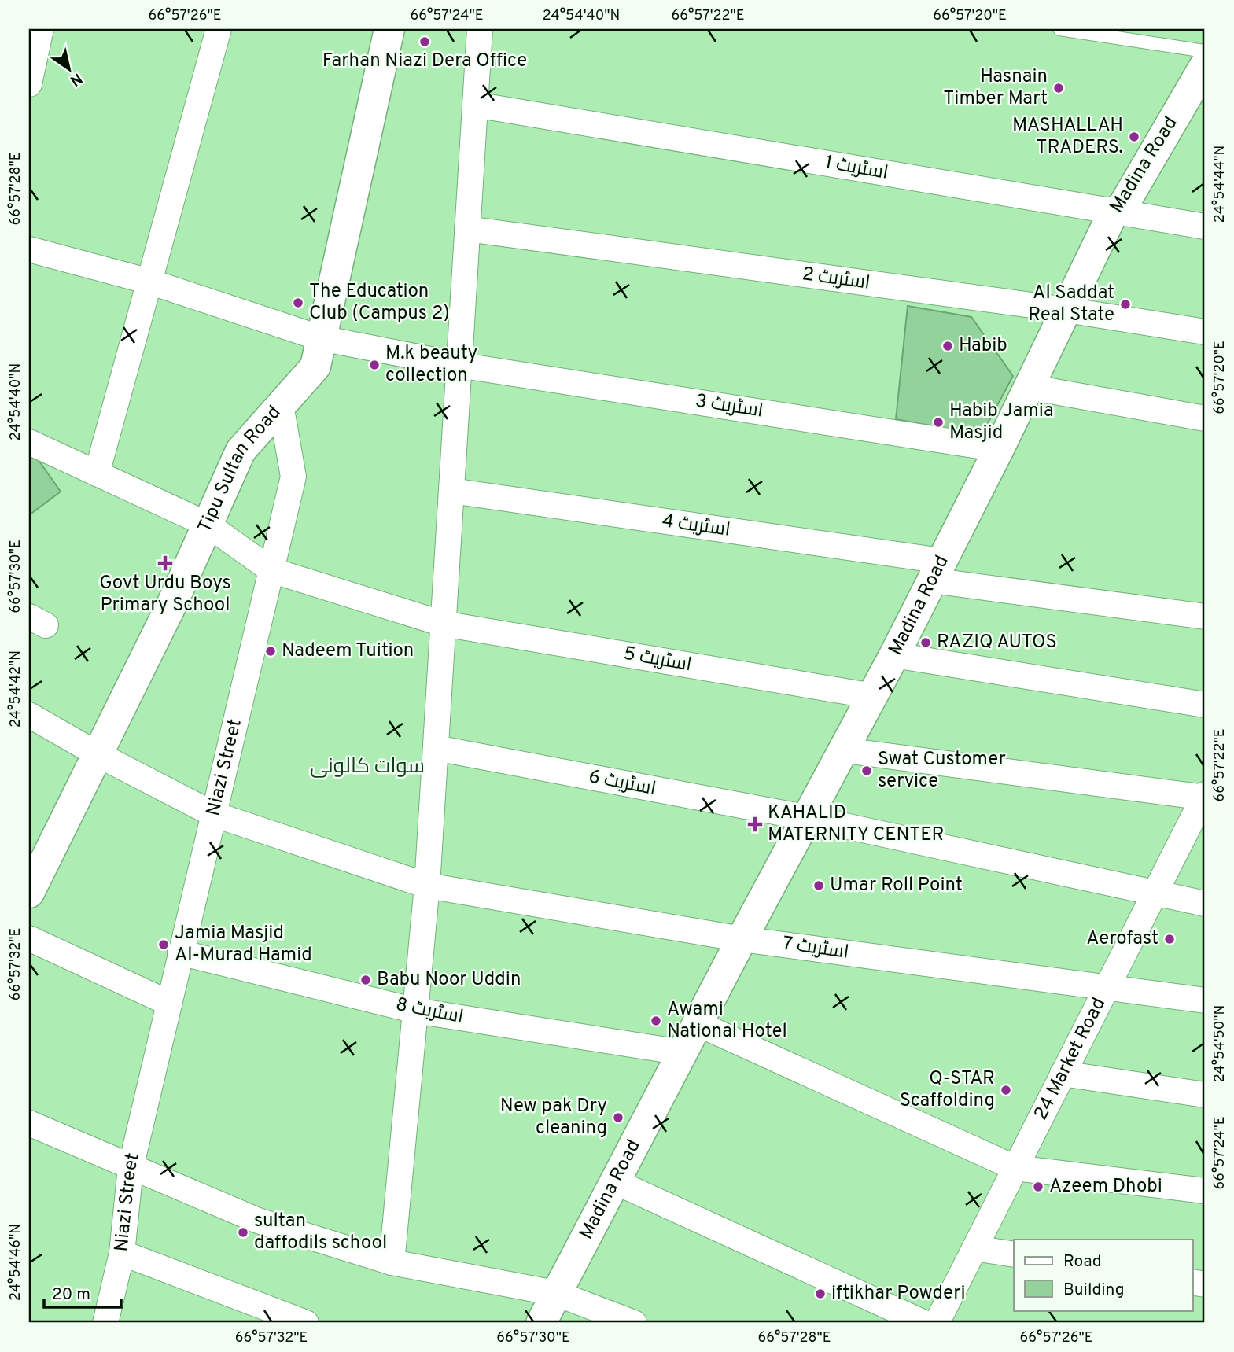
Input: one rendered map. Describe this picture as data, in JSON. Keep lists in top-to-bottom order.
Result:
{
  "streets": {
    "street": [
      "Madina Road",
      "اسٹریٹ 1",
      "اسٹریٹ 2",
      "اسٹریٹ 3",
      "Tipu Sultan Road",
      "اسٹریٹ 4",
      "اسٹریٹ 5",
      "Niazi Street",
      "اسٹریٹ 6",
      "اسٹریٹ 7",
      "اسٹریٹ 8",
      "24 Market Road"
    ]
  },
  "crossings": [
    ["Madina Road", "اسٹریٹ 1"],
    ["Madina Road", "اسٹریٹ 2"],
    ["Madina Road", "اسٹریٹ 3"],
    ["Madina Road", "اسٹریٹ 4"],
    ["Madina Road", "اسٹریٹ 5"],
    ["Madina Road", "اسٹریٹ 6"],
    ["Madina Road", "اسٹریٹ 7"],
    ["Madina Road", "اسٹریٹ 8"],
    ["اسٹریٹ 3", "Tipu Sultan Road"],
    ["Tipu Sultan Road", "اسٹریٹ 5"],
    ["Tipu Sultan Road", "Niazi Street"],
    ["Tipu Sultan Road", "اسٹریٹ 7"],
    ["اسٹریٹ 5", "Niazi Street"],
    ["Niazi Street", "اسٹریٹ 7"],
    ["Niazi Street", "اسٹریٹ 8"],
    ["اسٹریٹ 6", "24 Market Road"],
    ["اسٹریٹ 7", "24 Market Road"]
  ],
  "districts": ["سوات کالونی"],
  "places": {
    "other": [
      "Farhan Niazi Dera Office",
      "Hasnain Timber Mart",
      "MASHALLAH TRADERS.",
      "The Education Club (Campus 2)",
      "Al Saddat Real State",
      "Habib",
      "M.k beauty collection",
      "Habib Jamia Masjid",
      "RAZIQ AUTOS",
      "Nadeem Tuition",
      "Swat Customer service",
      "Umar Roll Point",
      "Aerofast",
      "Jamia Masjid Al-Murad Hamid",
      "Babu Noor Uddin",
      "Awami National Hotel",
      "Q-STAR Scaffolding",
      "New pak Dry cleaning",
      "Azeem Dhobi",
      "sultan daffodils school",
      "iftikhar Powderi"
    ],
    "health": ["Govt Urdu Boys Primary School", "KAHALID MATERNITY CENTER"]
  },
  "legend": ["Road", "Building"],
  "scale_bar": "20 m",
  "north": "bottom right",
  "coordinates": [
    "66°57'26\"E",
    "66°57'24\"E",
    "24°54'40\"N",
    "66°57'22\"E",
    "66°57'20\"E",
    "24°54'44\"N",
    "66°57'28\"E",
    "66°57'30\"E",
    "24°54'42\"N",
    "66°57'32\"E",
    "24°54'50\"N",
    "24°54'46\"N"
  ]
}
